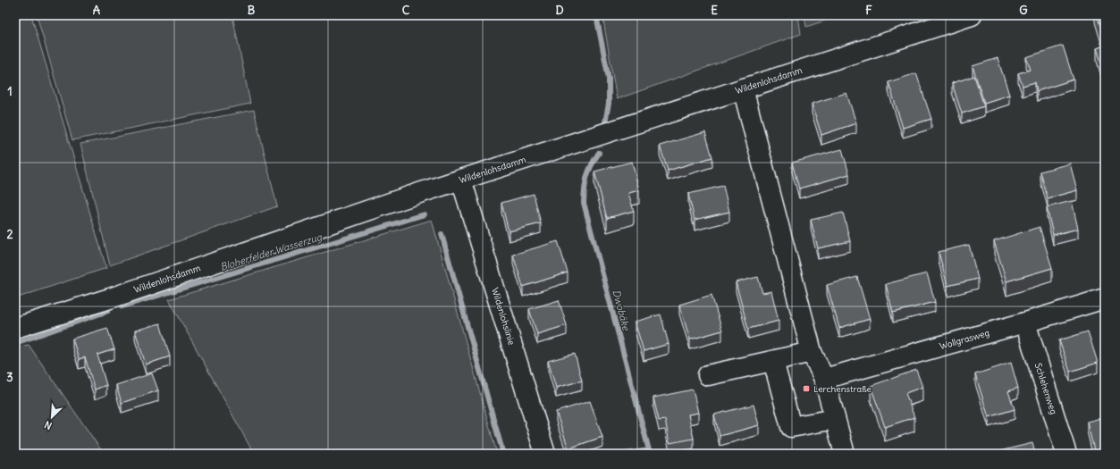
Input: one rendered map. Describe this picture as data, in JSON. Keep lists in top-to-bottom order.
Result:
{
  "streets": {
    "street": [
      "Wildenlohsdamm",
      "Wildenlohslinie",
      "Wollgrasweg",
      "Schlehenweg"
    ]
  },
  "crossings": [
    ["Wildenlohsdamm", "Wildenlohslinie"],
    ["Wollgrasweg", "Schlehenweg"]
  ],
  "water": ["Bloherfelder Wasserzug", "Dwobäke"],
  "places": {
    "transit": ["Lerchenstraße"]
  },
  "north": "bottom left",
  "grid": {
    "columns": [
      "A",
      "B",
      "C",
      "D",
      "E",
      "F",
      "G"
    ],
    "rows": ["1", "2", "3"]
  }
}
